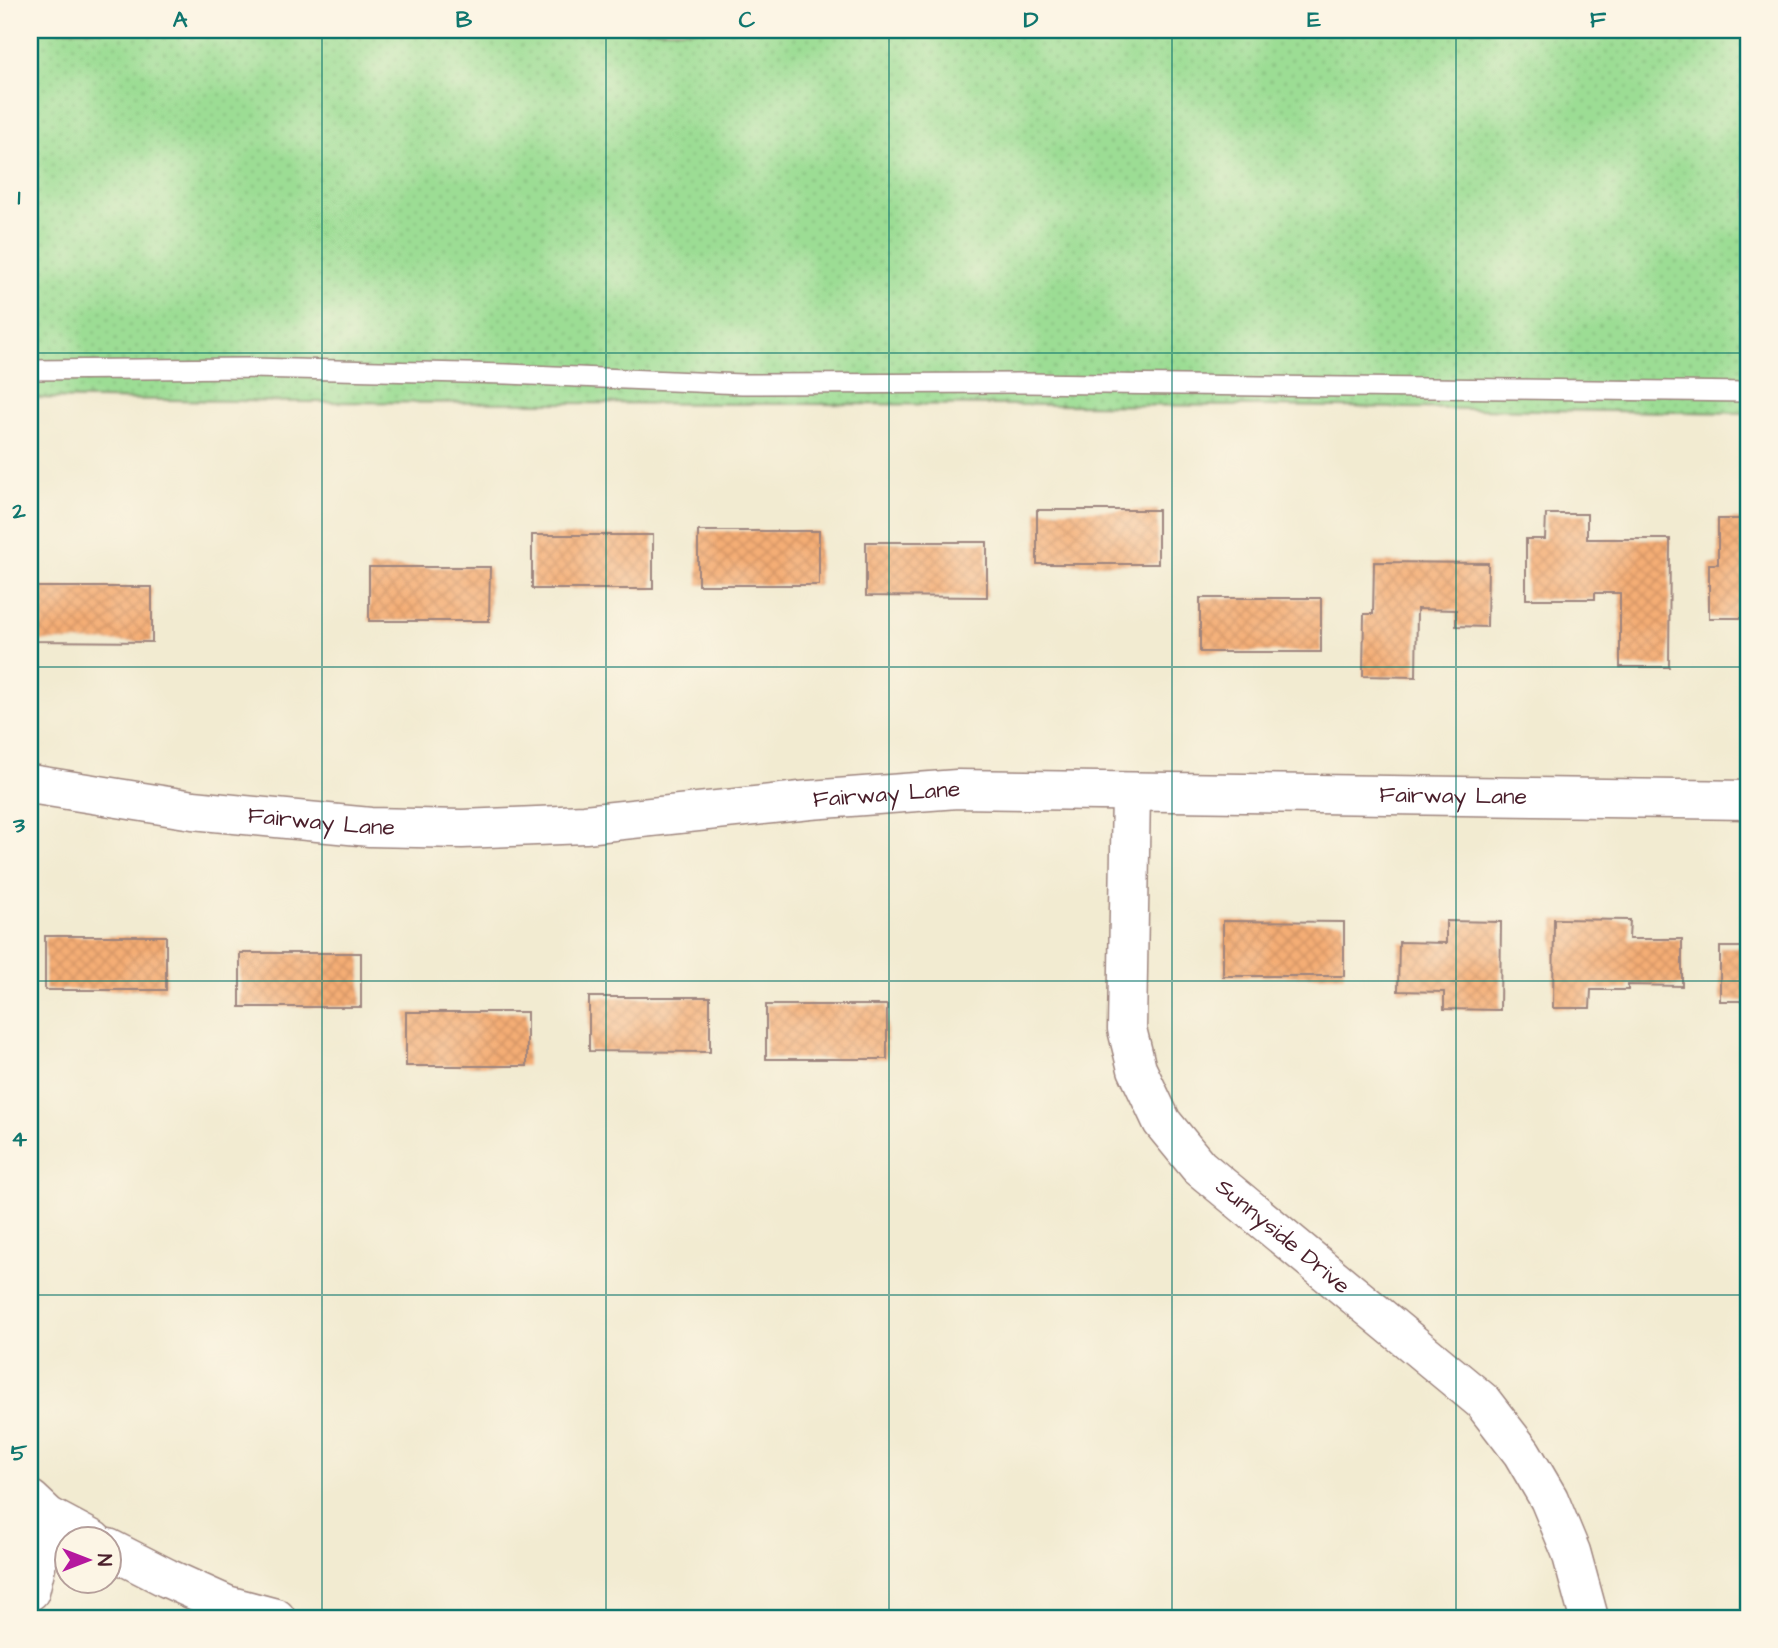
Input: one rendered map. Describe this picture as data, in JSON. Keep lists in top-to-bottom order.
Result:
{
  "streets": {
    "street": ["Fairway Lane", "Sunnyside Drive"]
  },
  "crossings": [
    ["Fairway Lane", "Sunnyside Drive"]
  ],
  "north": "right",
  "grid": {
    "columns": [
      "A",
      "B",
      "C",
      "D",
      "E",
      "F"
    ],
    "rows": [
      "1",
      "2",
      "3",
      "4",
      "5"
    ]
  }
}
